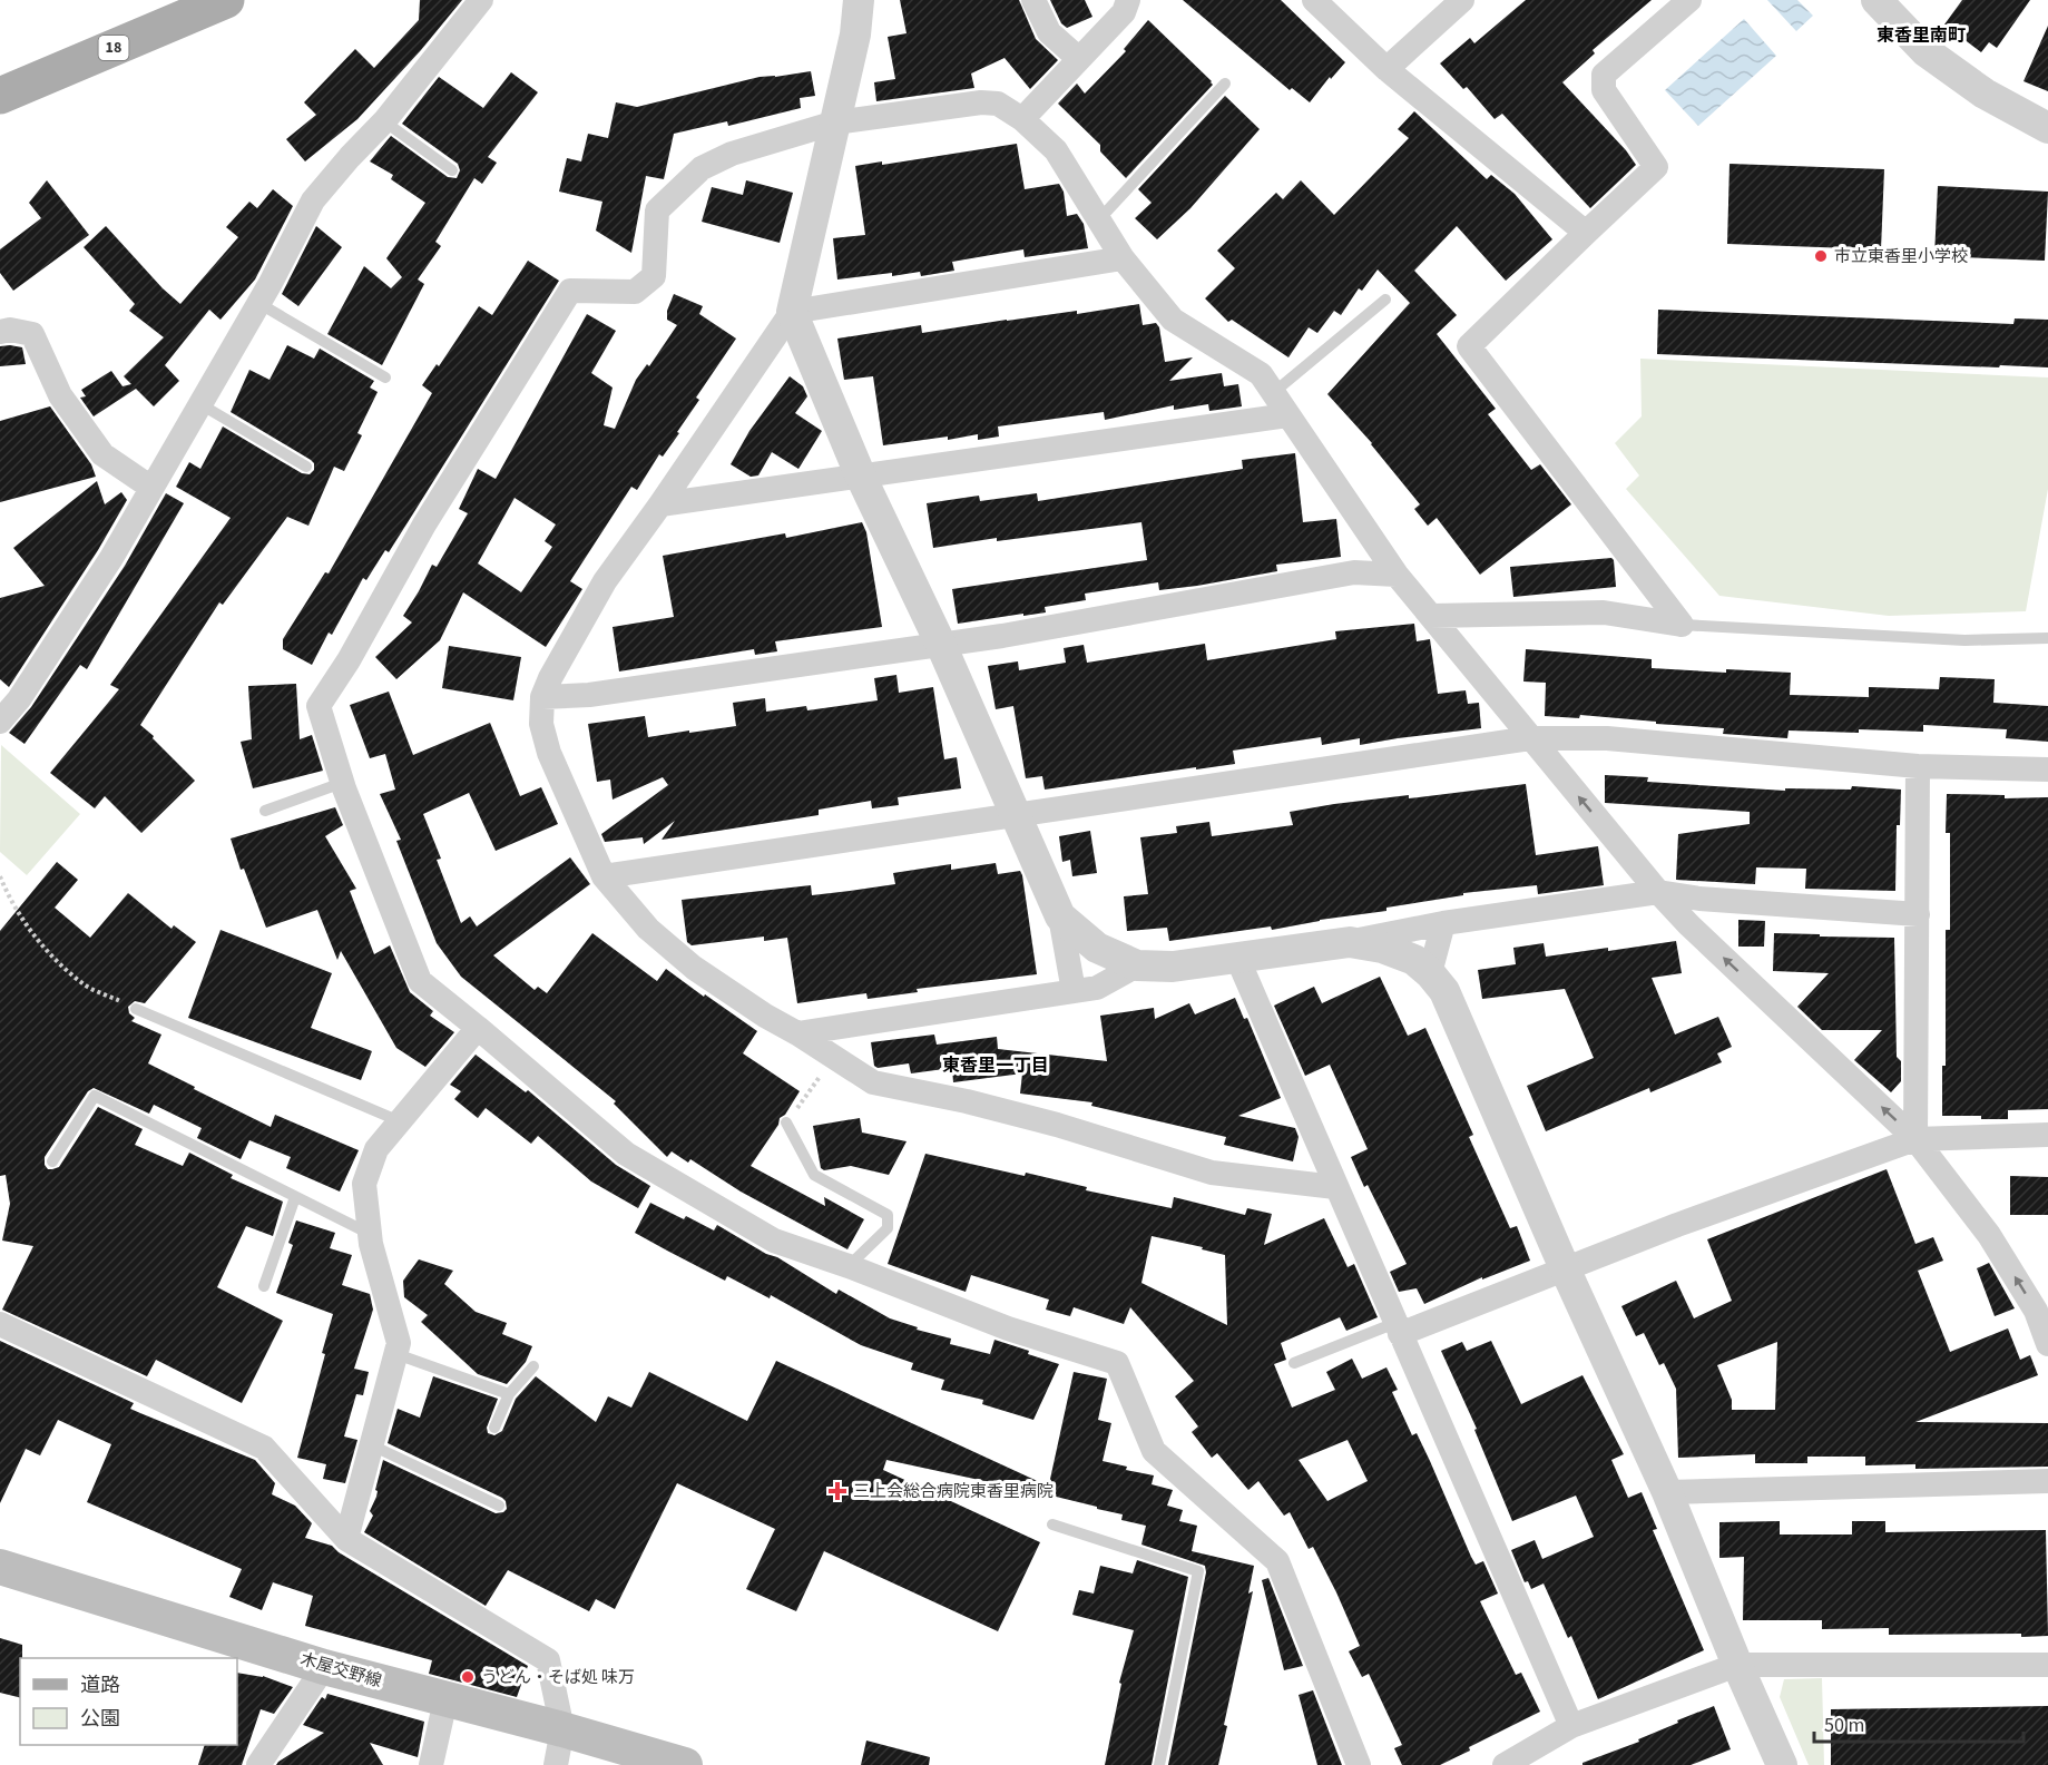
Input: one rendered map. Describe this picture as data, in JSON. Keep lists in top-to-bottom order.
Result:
{
  "streets": {
    "main road": ["18", "木屋交野線"]
  },
  "districts": ["東香里南町", "東香里一丁目"],
  "places": {
    "other": ["市立東香里小学校", "うどん・そば処 味万"],
    "health": ["三上会総合病院東香里病院"]
  },
  "legend": ["道路", "公園"],
  "scale_bar": "50 m"
}
